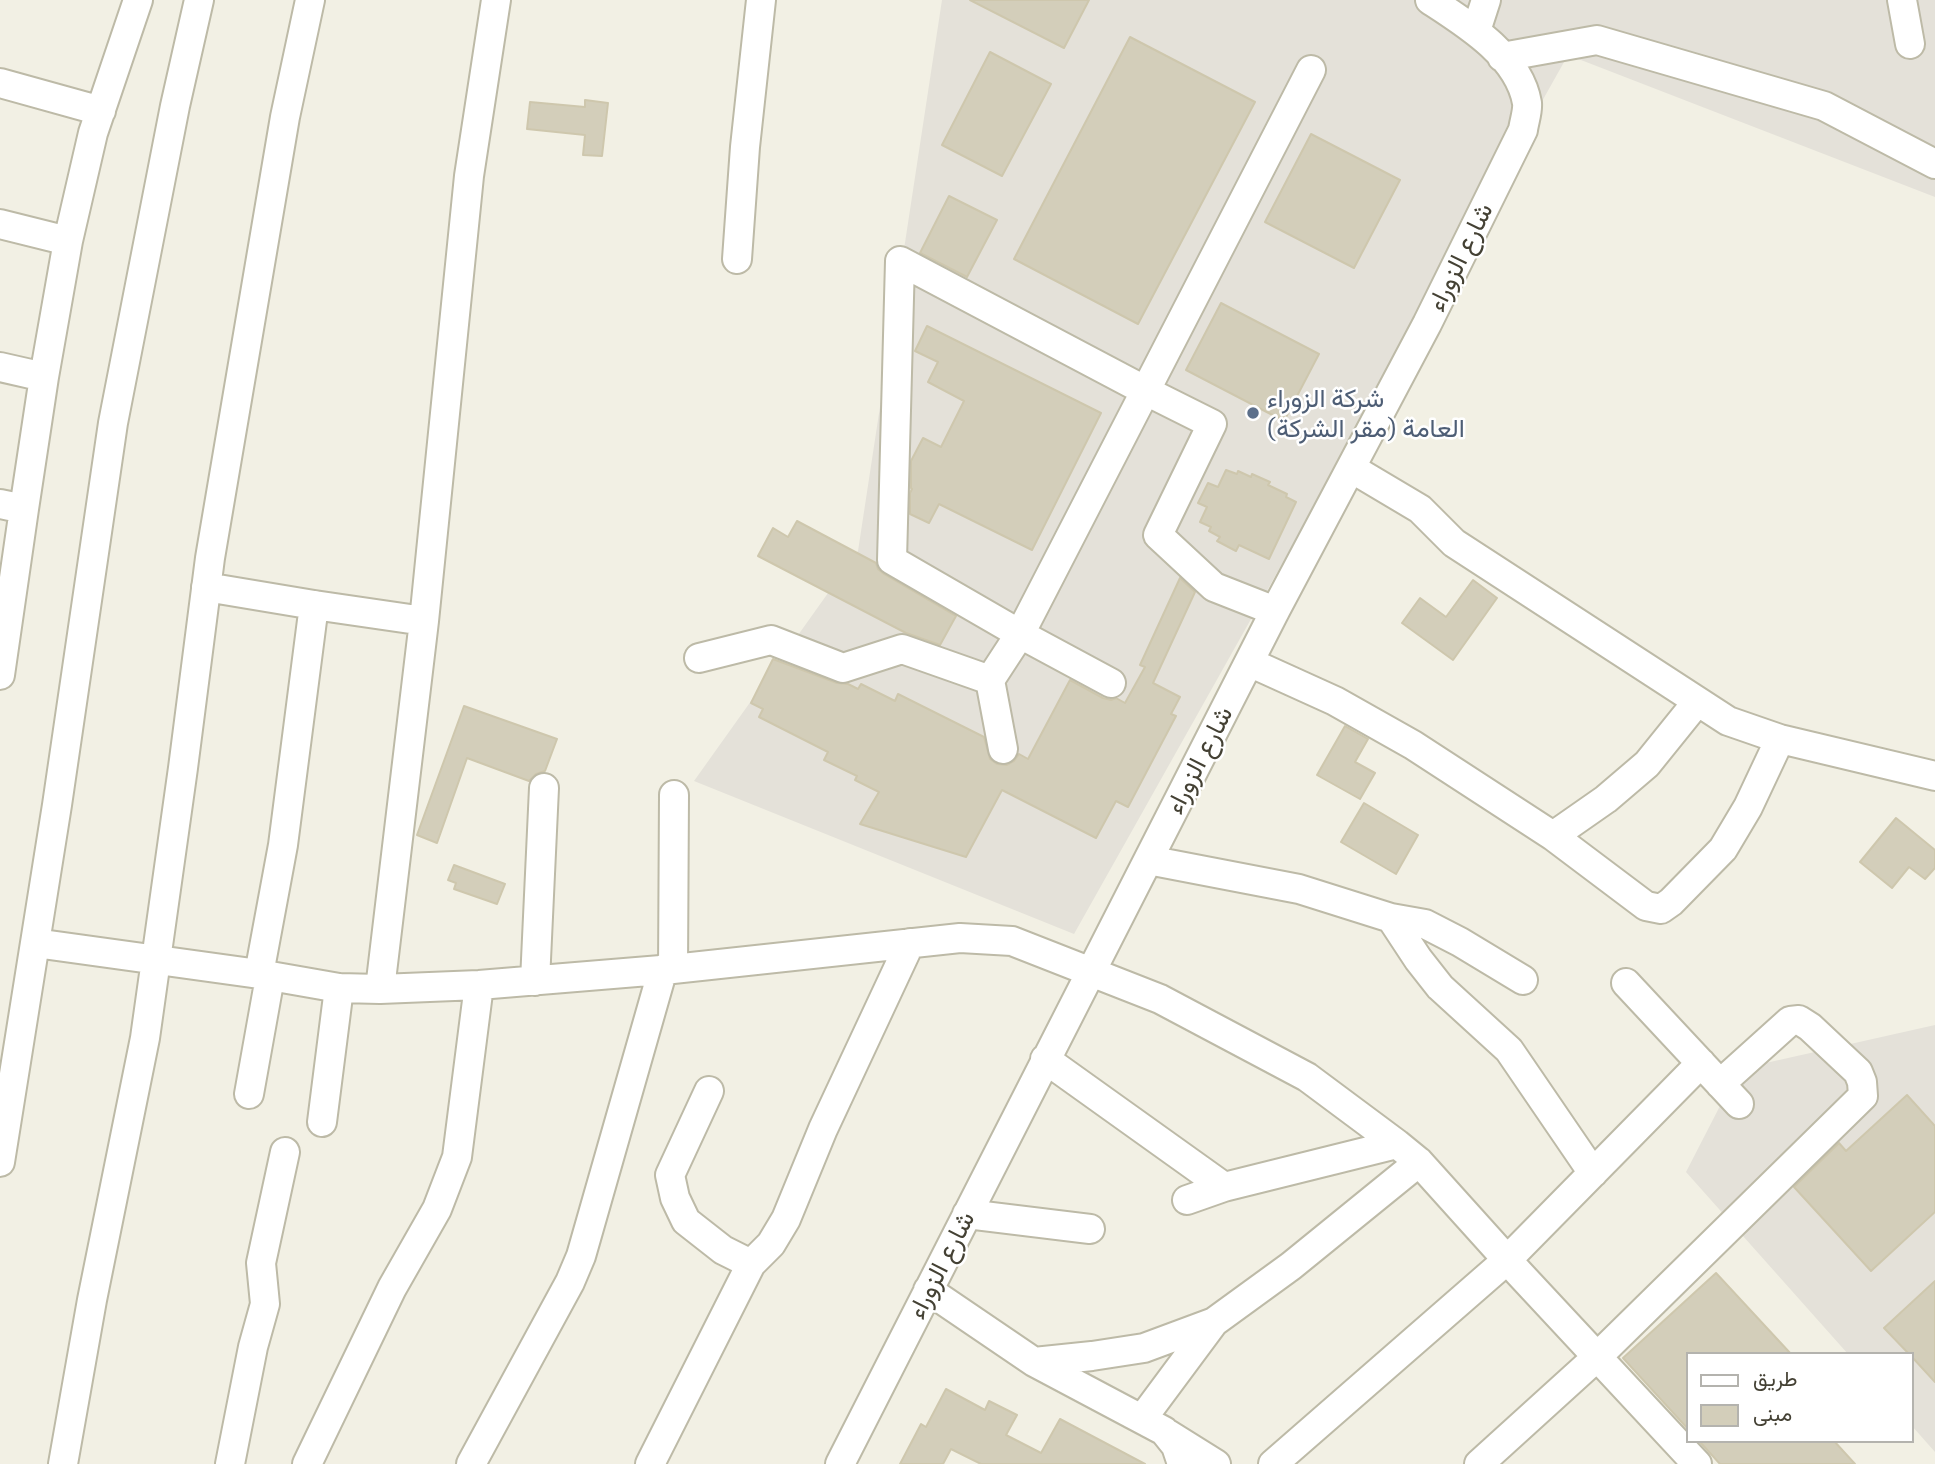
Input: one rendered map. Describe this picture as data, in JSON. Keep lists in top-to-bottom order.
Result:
{
  "streets": {
    "street": ["شارع الزوراء"]
  },
  "places": ["شركة الزوراء العامة (مقر الشركة)"],
  "legend": ["طريق", "مبنى"]
}
